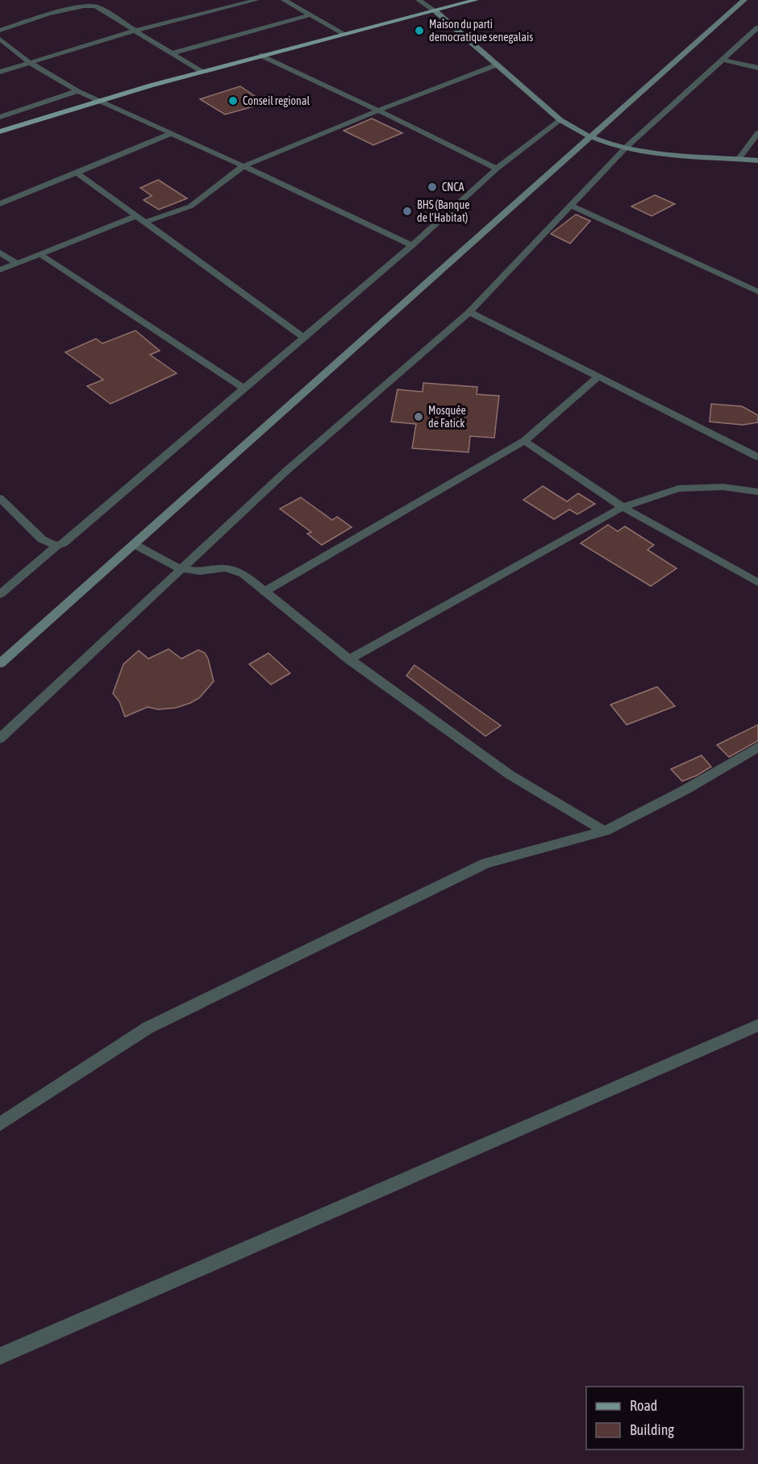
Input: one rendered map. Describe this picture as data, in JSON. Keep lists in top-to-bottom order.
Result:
{
  "places": [
    "Maison du parti democratique senegalais",
    "Conseil regional",
    "CNCA",
    "BHS (Banque de l'Habitat)",
    "Mosquée de Fatick"
  ],
  "legend": ["Road", "Building"]
}
